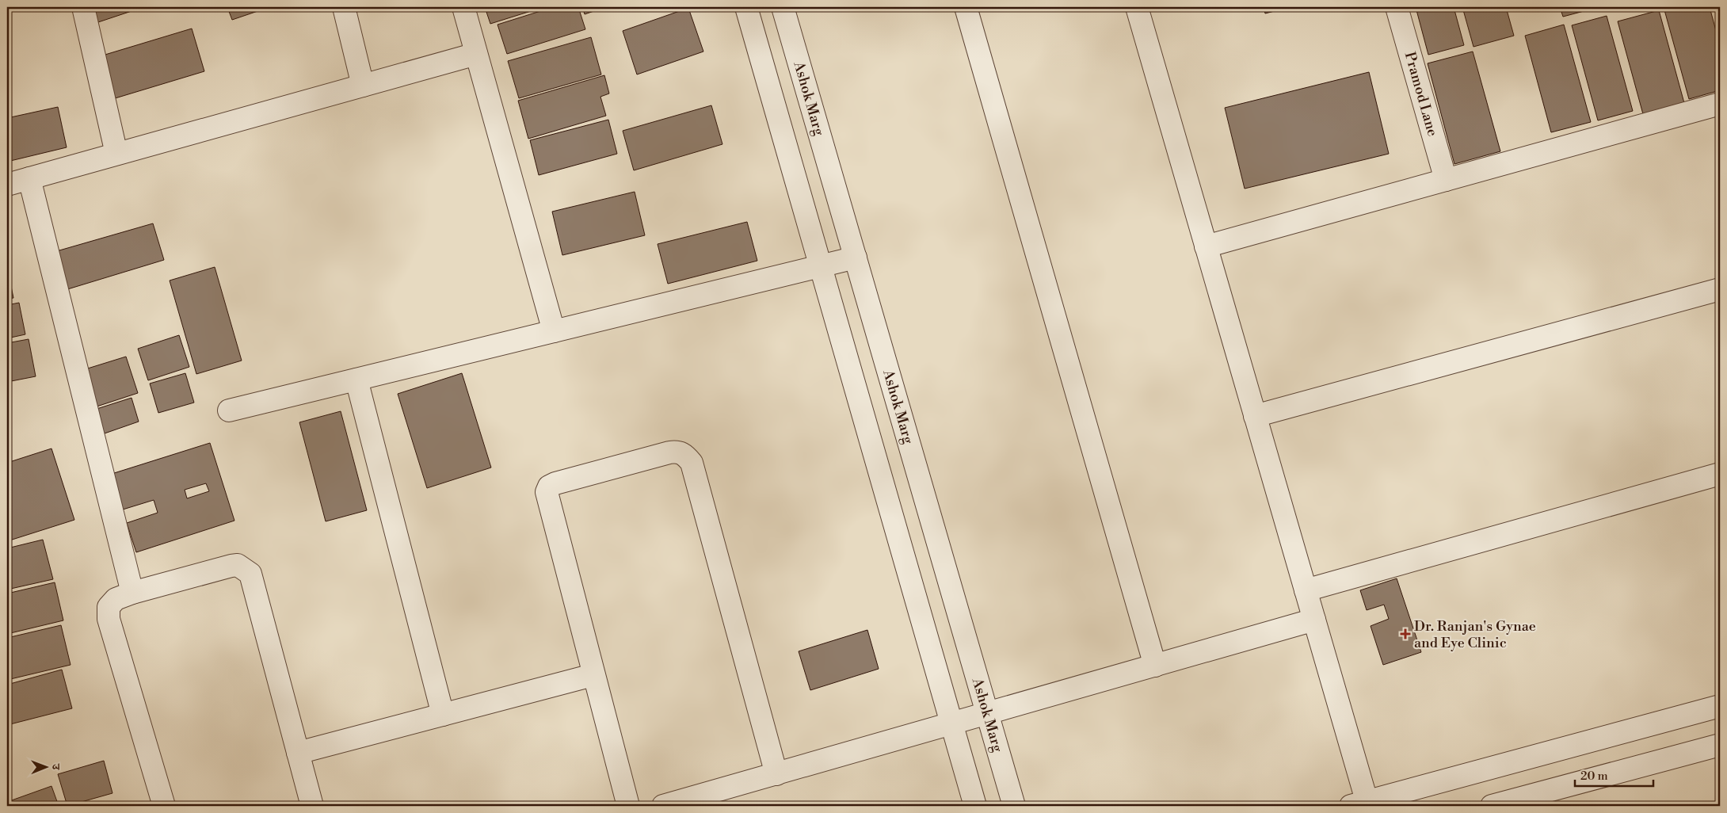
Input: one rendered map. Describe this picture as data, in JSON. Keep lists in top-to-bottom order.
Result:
{
  "streets": {
    "street": ["Pramod Lane", "Ashok Marg"]
  },
  "places": {
    "health": ["Dr. Ranjan's Gynae and Eye Clinic"]
  },
  "scale_bar": "20 m",
  "north": "right"
}
